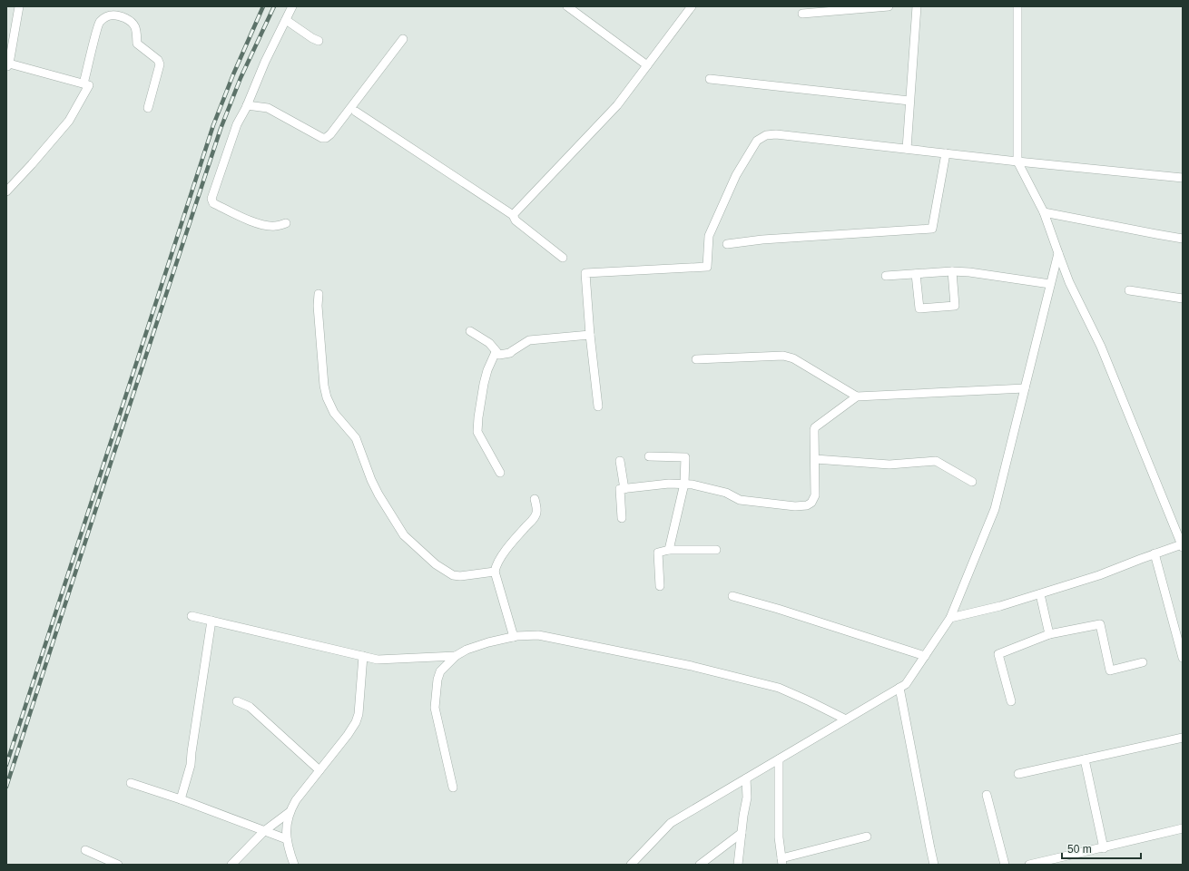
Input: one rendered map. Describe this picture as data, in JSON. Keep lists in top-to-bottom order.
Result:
{
  "scale_bar": "50 m"
}
